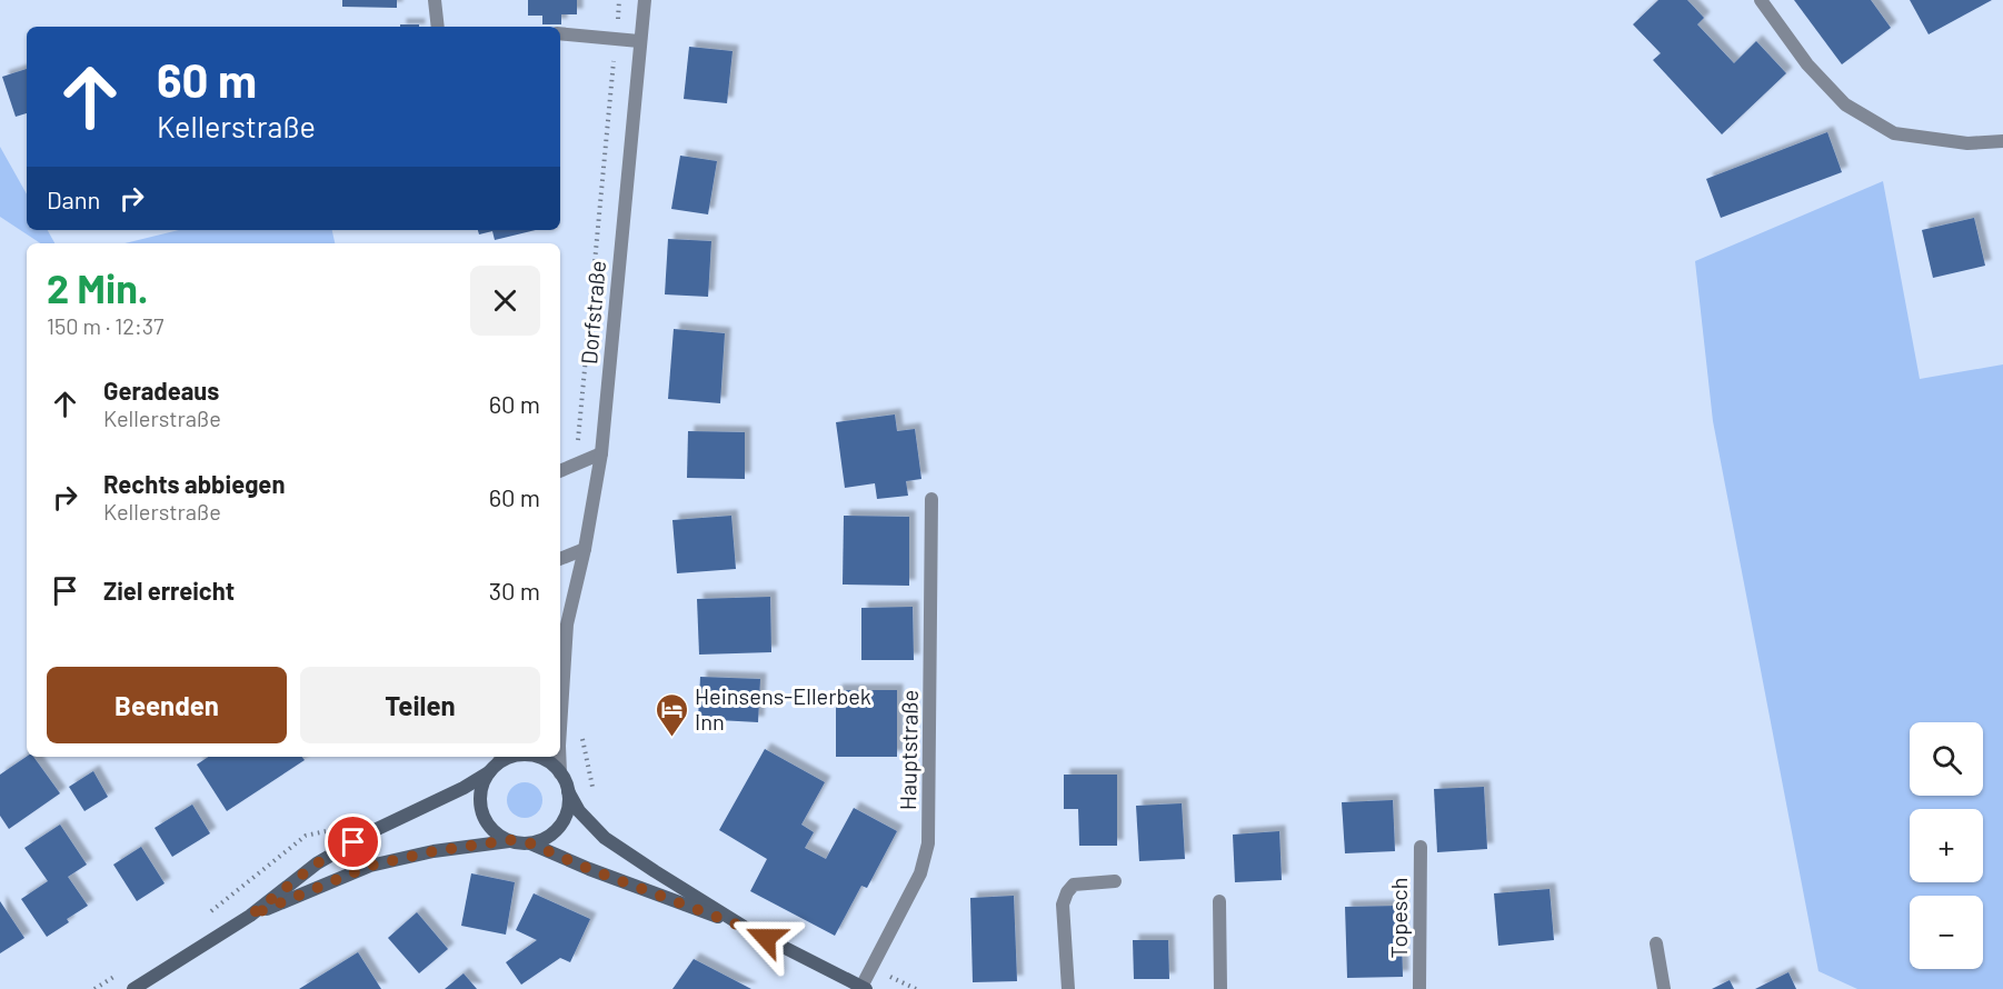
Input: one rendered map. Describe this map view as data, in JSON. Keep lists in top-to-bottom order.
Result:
{
  "streets": {
    "main road": ["Hauptstraße"],
    "street": ["Dorfstraße", "Topesch"]
  },
  "places": {
    "hotel": ["Heinsens-Ellerbek Inn"]
  },
  "page": {
    "turn": ["60 m", "Kellerstraße"],
    "then": "Dann",
    "heading": ["2 Min.", "150 m · 12:37"],
    "list": [
      {
        "name": "Geradeaus",
        "note": "Kellerstraße",
        "value": "60 m"
      },
      {
        "name": "Rechts abbiegen",
        "note": "Kellerstraße",
        "value": "60 m"
      },
      {
        "name": "Ziel erreicht",
        "value": "30 m"
      }
    ],
    "buttons": ["Beenden", "Teilen"],
    "map_buttons": ["+", "−"]
  }
}
